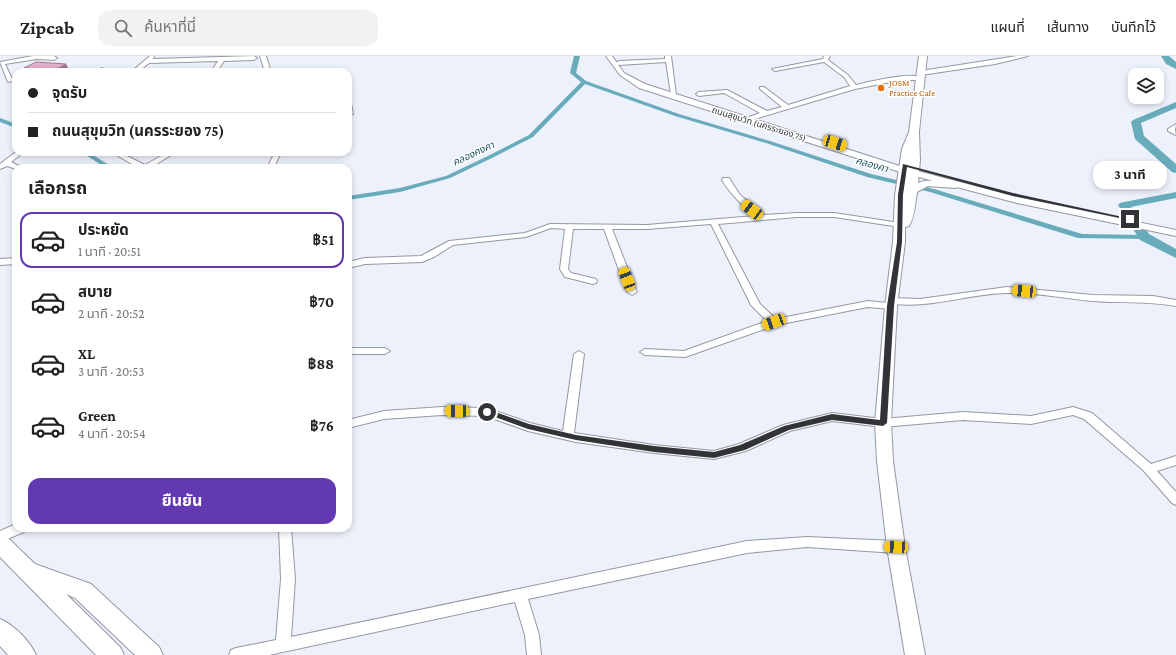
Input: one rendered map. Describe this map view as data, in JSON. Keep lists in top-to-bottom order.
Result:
{
  "streets": {
    "street": ["ถนนสุขุมวิท (นครระยอง 75)"]
  },
  "water": ["คลองคงคา", "คลองคา"],
  "places": ["JOSM Practice Cafe"],
  "page": {
    "header": "Zipcab",
    "search": "ค้นหาที่นี่",
    "nav": ["แผนที่", "เส้นทาง", "บันทึกไว้"],
    "banner": ["จุดรับ", "ถนนสุขุมวิท (นครระยอง 75)"],
    "bubble": "3 นาที",
    "heading": "เลือกรถ",
    "list": [
      {
        "name": "ประหยัด",
        "note": "1 นาที · 20:51",
        "value": "฿51"
      },
      {
        "name": "สบาย",
        "note": "2 นาที · 20:52",
        "value": "฿70"
      },
      {
        "name": "XL",
        "note": "3 นาที · 20:53",
        "value": "฿88"
      },
      {
        "name": "Green",
        "note": "4 นาที · 20:54",
        "value": "฿76"
      }
    ],
    "buttons": "ยืนยัน"
  }
}
